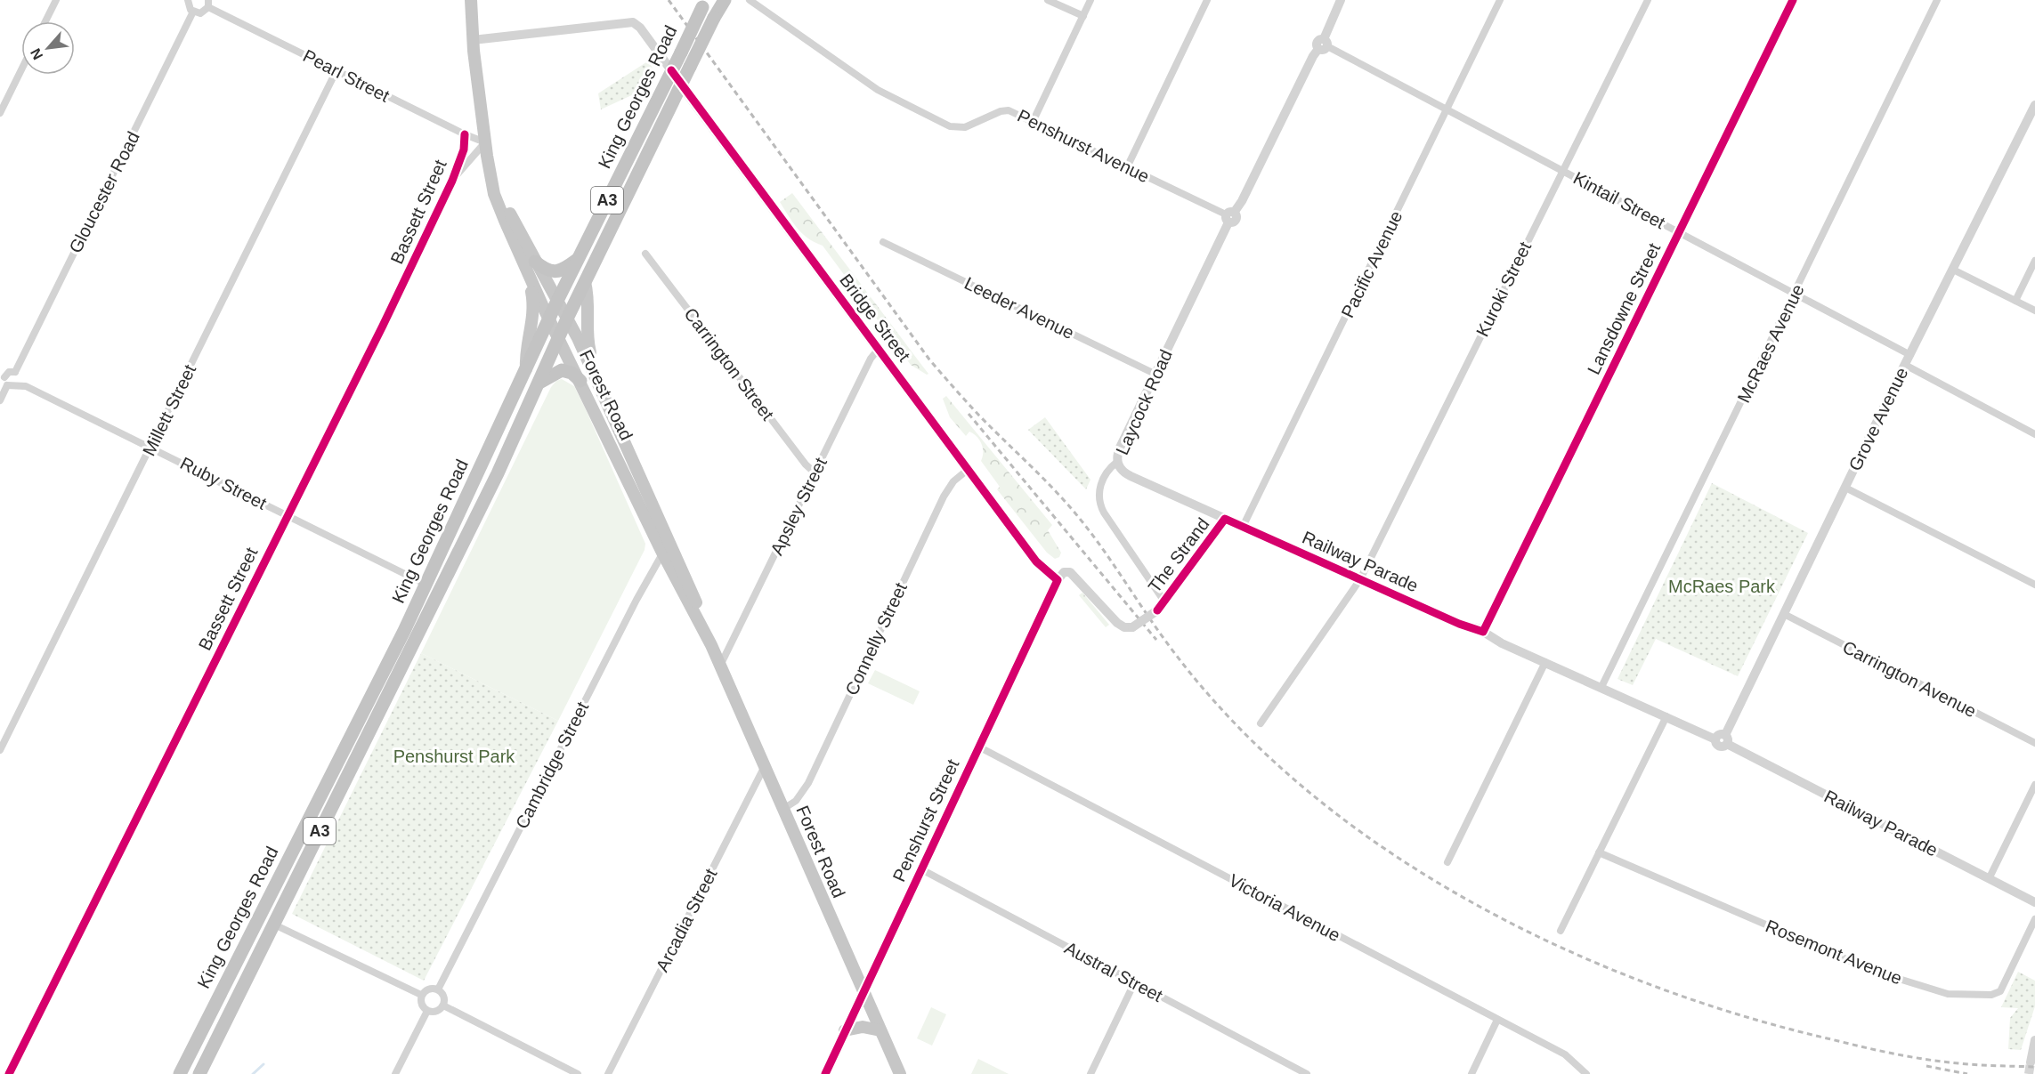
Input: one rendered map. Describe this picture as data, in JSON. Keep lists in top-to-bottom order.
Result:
{
  "streets": {
    "highway": ["King Georges Road", "A3", "Bridge Street"],
    "main road": ["Forest Road", "Penshurst Street"],
    "street": [
      "Pearl Street",
      "Penshurst Avenue",
      "Gloucester Road",
      "Kintail Street",
      "Bassett Street",
      "Pacific Avenue",
      "Kuroki Street",
      "Leeder Avenue",
      "Lansdowne Street",
      "McRaes Avenue",
      "Carrington Street",
      "Laycock Road",
      "Millett Street",
      "Grove Avenue",
      "Ruby Street",
      "Apsley Street",
      "The Strand",
      "Railway Parade",
      "Connelly Street",
      "Carrington Avenue",
      "Cambridge Street",
      "Victoria Avenue",
      "Arcadia Street",
      "Rosemont Avenue",
      "Austral Street"
    ]
  },
  "crossings": [
    ["Pearl Street", "Bassett Street"],
    ["Pearl Street", "Forest Road"],
    ["Pearl Street", "Millett Street"],
    ["King Georges Road", "Bridge Street"],
    ["King Georges Road", "Forest Road"],
    ["King Georges Road", "Ruby Street"],
    ["Penshurst Avenue", "Laycock Road"],
    ["Gloucester Road", "Ruby Street"],
    ["Kintail Street", "Pacific Avenue"],
    ["Kintail Street", "Kuroki Street"],
    ["Kintail Street", "Lansdowne Street"],
    ["Kintail Street", "McRaes Avenue"],
    ["Kintail Street", "Laycock Road"],
    ["Kintail Street", "Grove Avenue"],
    ["Bassett Street", "Forest Road"],
    ["Bassett Street", "Ruby Street"],
    ["Pacific Avenue", "Railway Parade"],
    ["Kuroki Street", "Railway Parade"],
    ["Leeder Avenue", "Laycock Road"],
    ["Lansdowne Street", "Railway Parade"],
    ["Bridge Street", "Forest Road"],
    ["Bridge Street", "Apsley Street"],
    ["Bridge Street", "The Strand"],
    ["Bridge Street", "Connelly Street"],
    ["Bridge Street", "Penshurst Street"],
    ["McRaes Avenue", "Railway Parade"],
    ["Carrington Street", "Apsley Street"],
    ["Forest Road", "Apsley Street"],
    ["Forest Road", "Connelly Street"],
    ["Forest Road", "Cambridge Street"],
    ["Forest Road", "Penshurst Street"],
    ["Forest Road", "Arcadia Street"],
    ["Laycock Road", "The Strand"],
    ["Laycock Road", "Railway Parade"],
    ["Millett Street", "Ruby Street"],
    ["Grove Avenue", "Railway Parade"],
    ["Grove Avenue", "Carrington Avenue"],
    ["The Strand", "Railway Parade"],
    ["The Strand", "Penshurst Street"],
    ["Penshurst Street", "Victoria Avenue"],
    ["Penshurst Street", "Austral Street"]
  ],
  "parks": ["McRaes Park", "Penshurst Park"],
  "north": "bottom left"
}
